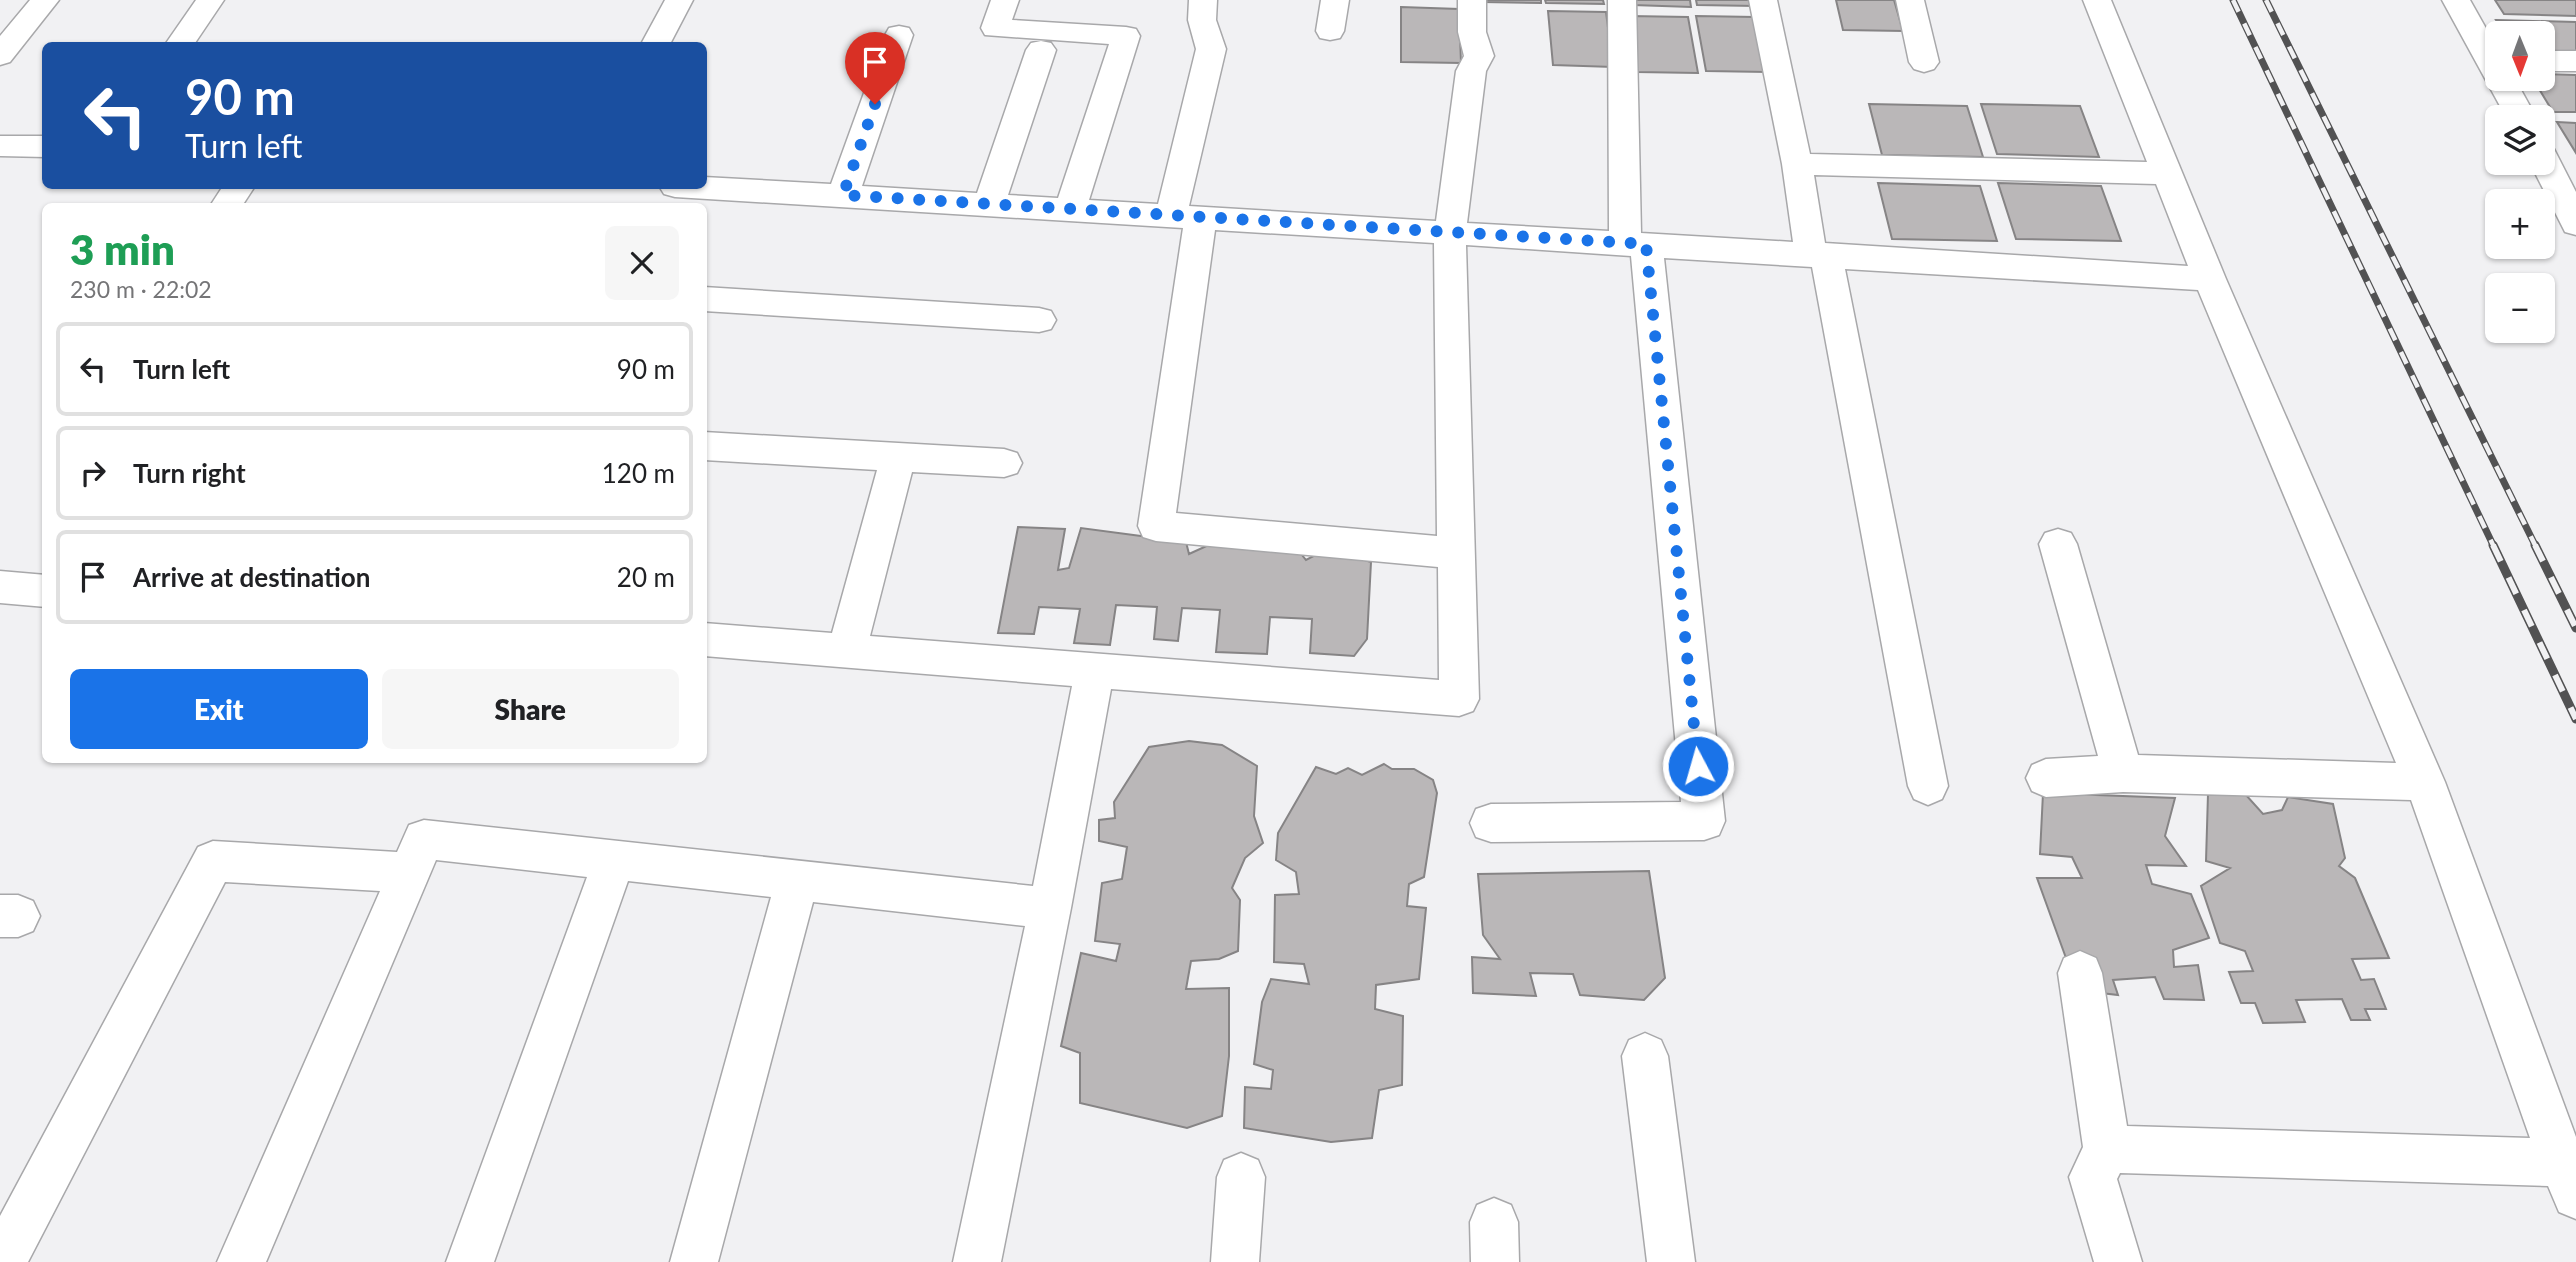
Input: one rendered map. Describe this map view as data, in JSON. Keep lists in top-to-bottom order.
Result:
{
  "north": "bottom",
  "page": {
    "map_buttons": ["+", "−"],
    "turn": ["90 m", "Turn left"],
    "heading": ["3 min", "230 m · 22:02"],
    "list": [
      {
        "name": "Turn left",
        "value": "90 m"
      },
      {
        "name": "Turn right",
        "value": "120 m"
      },
      {
        "name": "Arrive at destination",
        "value": "20 m"
      }
    ],
    "buttons": ["Exit", "Share"]
  }
}
